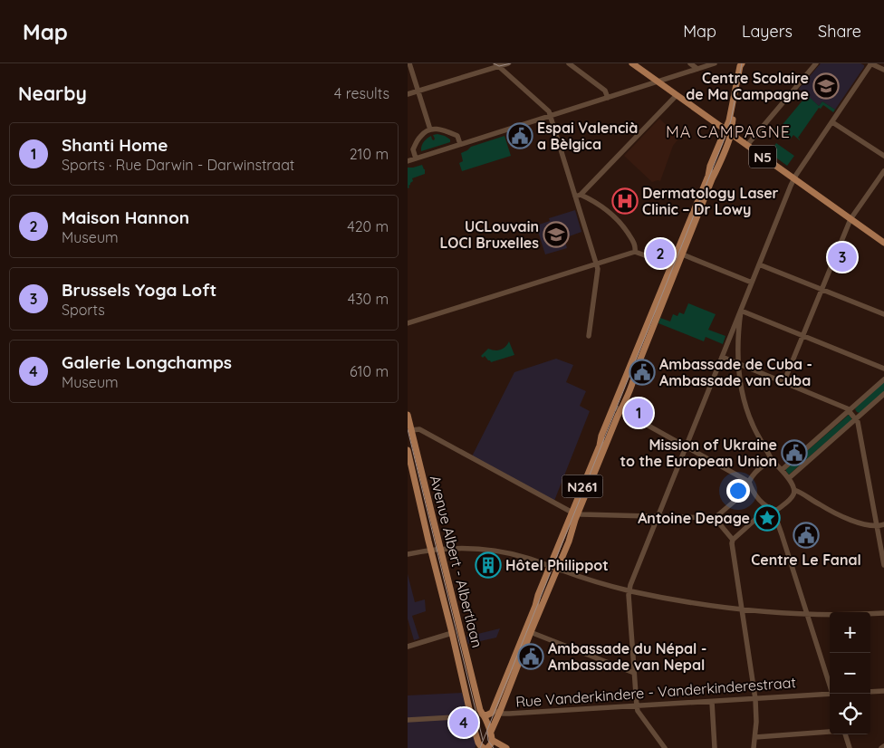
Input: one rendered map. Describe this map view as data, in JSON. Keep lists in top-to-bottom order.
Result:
{
  "streets": {
    "main road": [
      "N5",
      "N261",
      "Avenue Albert - Albertlaan",
      "Rue Vanderkindere - Vanderkinderestraat"
    ]
  },
  "crossings": [
    ["N5", "N261"],
    ["N261", "Avenue Albert - Albertlaan"],
    ["N261", "Rue Vanderkindere - Vanderkinderestraat"],
    ["Avenue Albert - Albertlaan", "Rue Vanderkindere - Vanderkinderestraat"]
  ],
  "districts": ["MA CAMPAGNE"],
  "places": {
    "school or university": ["Centre Scolaire de Ma Campagne", "UCLouvain LOCI Bruxelles"],
    "public building": [
      "Espai Valencià a Bèlgica",
      "Ambassade de Cuba - Ambassade van Cuba",
      "Mission of Ukraine to the European Union",
      "Centre Le Fanal",
      "Ambassade du Népal - Ambassade van Nepal"
    ],
    "hospital": ["Dermatology Laser Clinic – Dr Lowy"],
    "place": ["Antoine Depage"],
    "building": ["Hôtel Philippot"]
  },
  "page": {
    "header": "Map",
    "nav": ["Map", "Layers", "Share"],
    "heading": ["Nearby", "4 results"],
    "list": [
      {
        "mark": "1",
        "name": "Shanti Home",
        "note": "Sports · Rue Darwin - Darwinstraat",
        "value": "210 m"
      },
      {
        "mark": "2",
        "name": "Maison Hannon",
        "note": "Museum",
        "value": "420 m"
      },
      {
        "mark": "3",
        "name": "Brussels Yoga Loft",
        "note": "Sports",
        "value": "430 m"
      },
      {
        "mark": "4",
        "name": "Galerie Longchamps",
        "note": "Museum",
        "value": "610 m"
      }
    ],
    "pins": [
      "2",
      "3",
      "1",
      "4"
    ],
    "map_buttons": ["+", "−"]
  }
}
